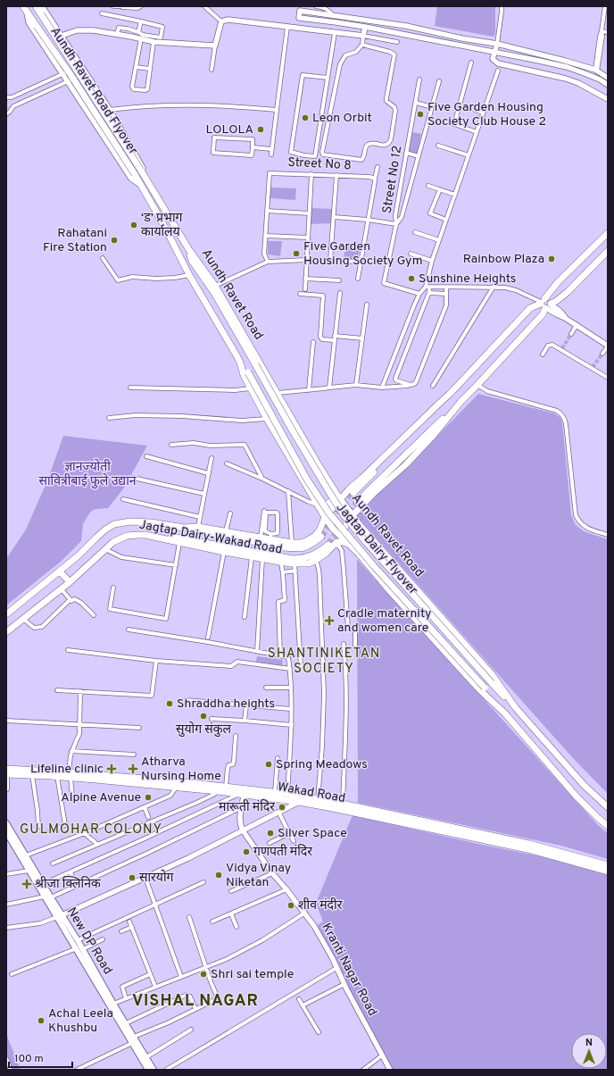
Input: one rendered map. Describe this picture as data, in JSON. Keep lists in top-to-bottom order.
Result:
{
  "streets": {
    "main road": [
      "Aundh Ravet Road Flyover",
      "Aundh Ravet Road",
      "Jagtap Dairy-Wakad Road",
      "Jagtap Dairy Flyover",
      "Wakad Road",
      "New DP Road"
    ],
    "street": ["Street No 8", "Street No 12", "Kranti Nagar Road"]
  },
  "crossings": [
    ["Aundh Ravet Road Flyover", "Aundh Ravet Road"],
    ["Aundh Ravet Road", "Jagtap Dairy Flyover"]
  ],
  "districts": ["SHANTINIKETAN SOCIETY", "GULMOHAR COLONY", "VISHAL NAGAR"],
  "parks": ["ज्ञानज्योती सावित्रीबाई फुले उद्यान"],
  "places": {
    "other": [
      "Five Garden Housing Society Club House 2",
      "Leon Orbit",
      "LOLOLA",
      "‘ड’ प्रभाग कार्यालय",
      "Rahatani Fire Station",
      "Five Garden Housing Society Gym",
      "Rainbow Plaza",
      "Sunshine Heights",
      "Shraddha heights",
      "सुयोग संकुल",
      "Spring Meadows",
      "Alpine Avenue",
      "मारूती मंदिर",
      "Silver Space",
      "गणपती मंदिर",
      "Vidya Vinay Niketan",
      "सारयोग",
      "शीव मंदीर",
      "Shri sai temple",
      "Achal Leela Khushbu"
    ],
    "health": [
      "Cradle maternity and women care",
      "Lifeline clinic",
      "Atharva Nursing Home",
      "श्रीजा क्लिनिक"
    ]
  },
  "scale_bar": "100 m",
  "north": "top"
}
